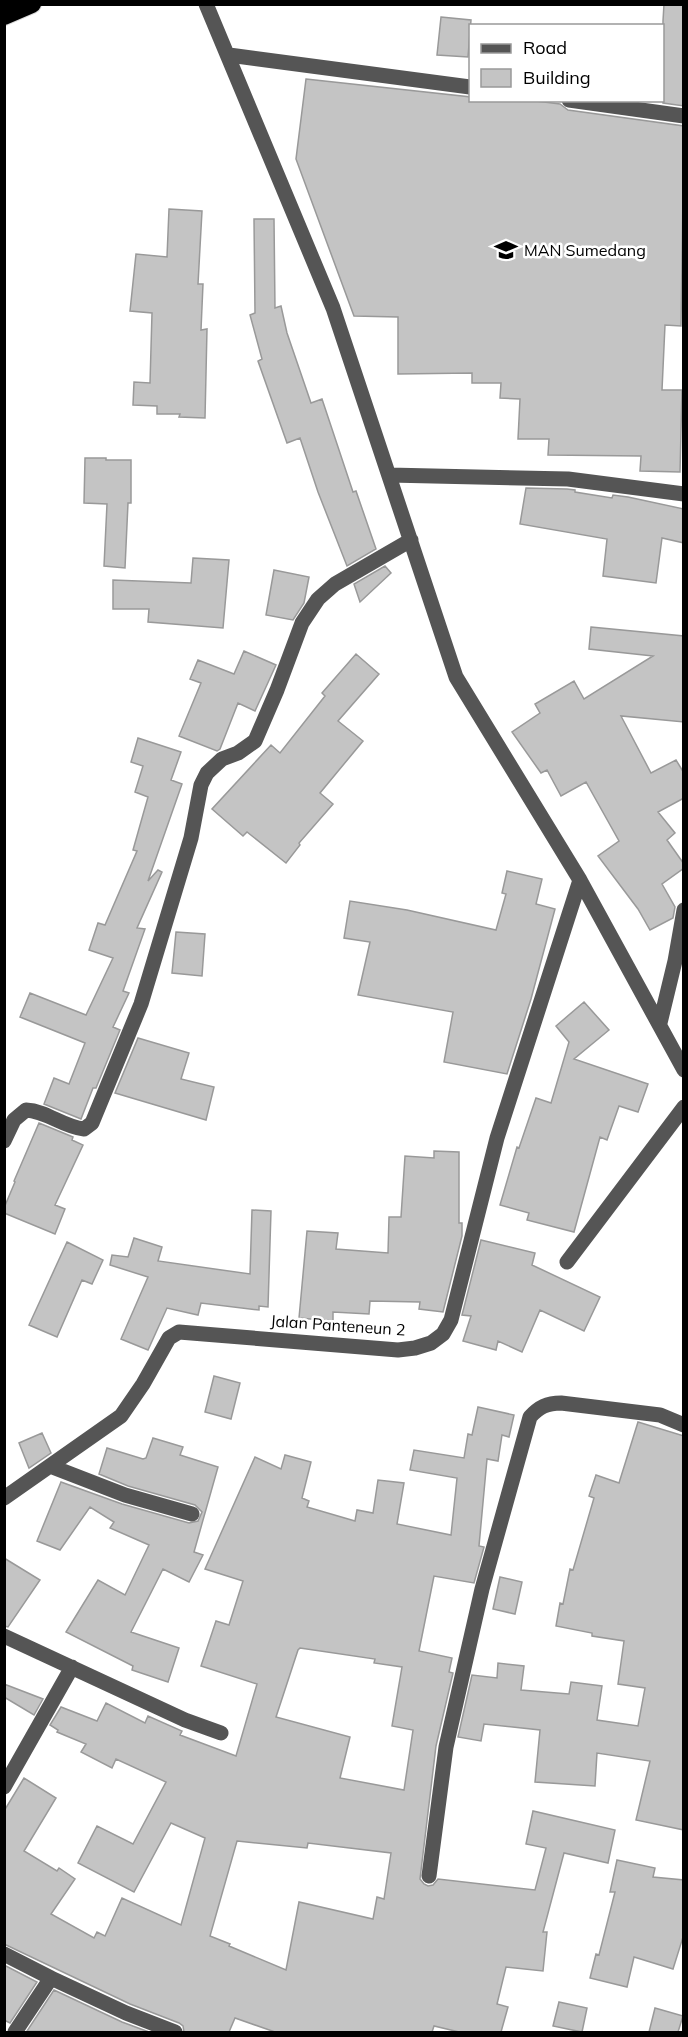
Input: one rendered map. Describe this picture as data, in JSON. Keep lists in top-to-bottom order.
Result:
{
  "streets": {
    "street": ["Jalan Panteneun 2"]
  },
  "places": {
    "school or university": ["MAN Sumedang"]
  },
  "legend": ["Road", "Building"]
}
